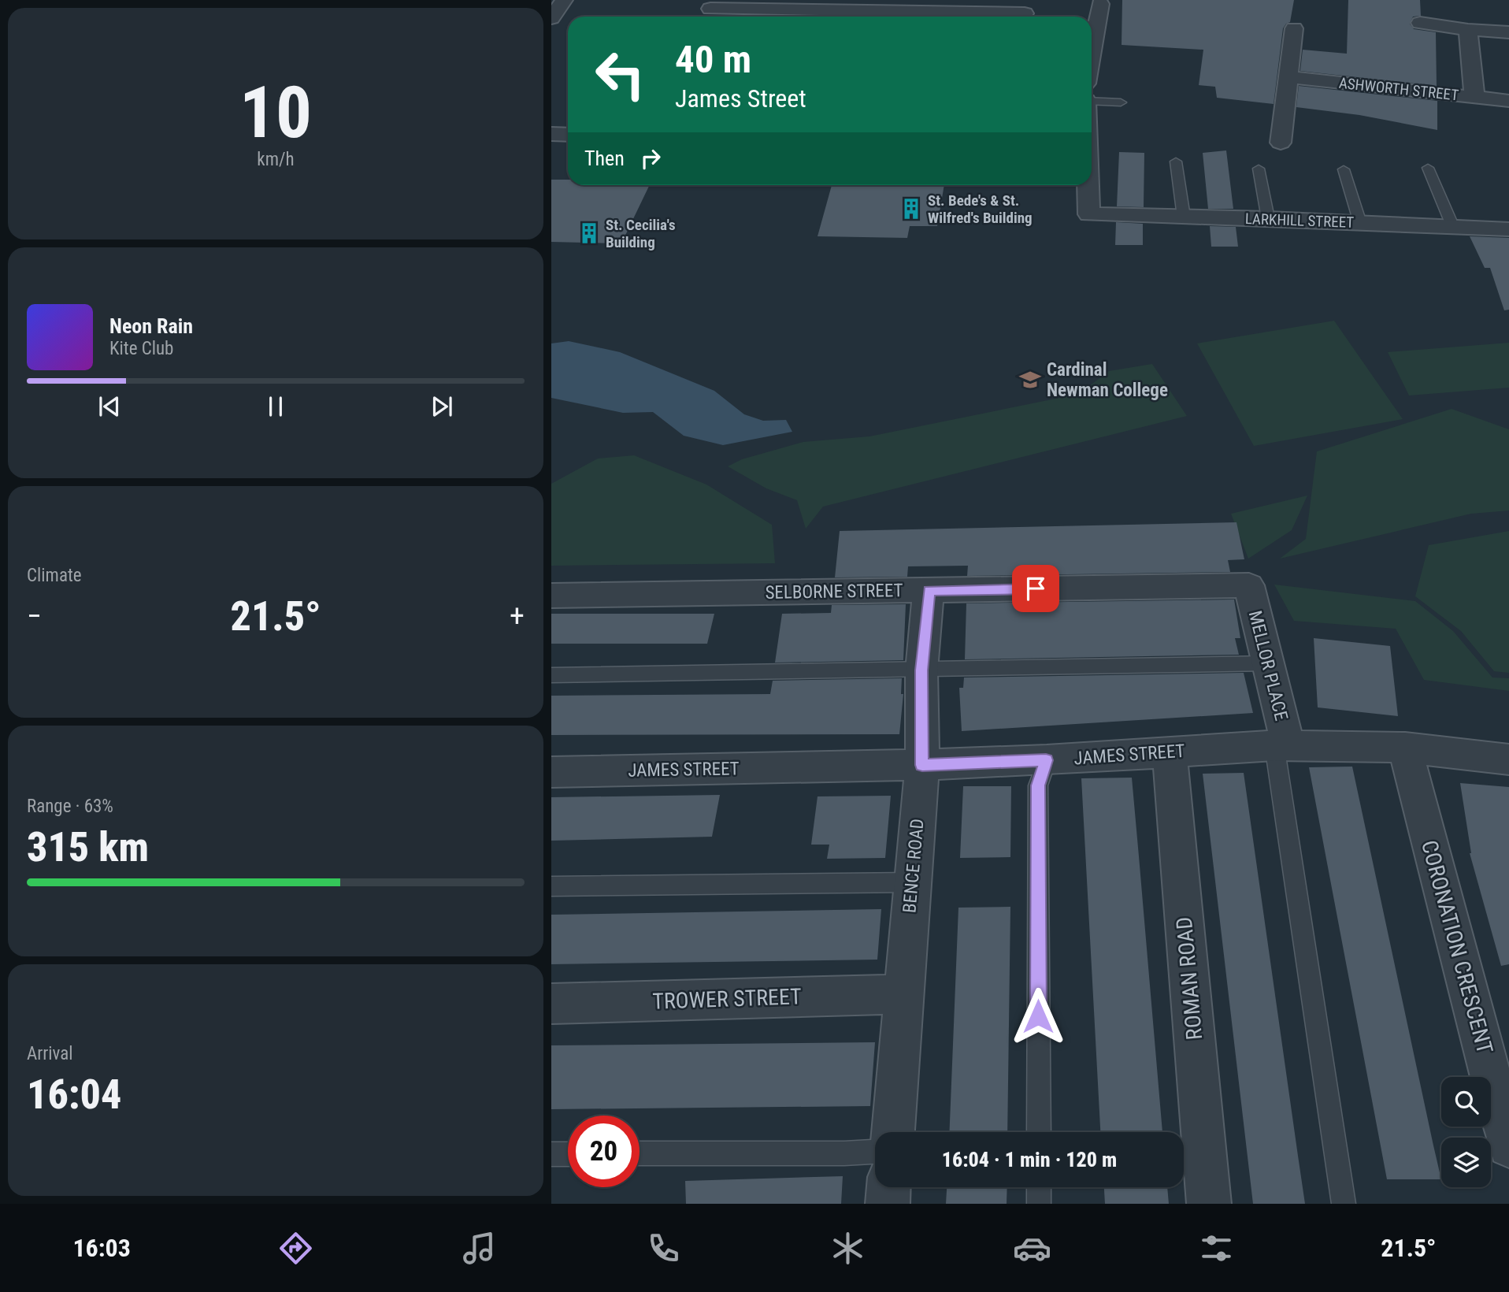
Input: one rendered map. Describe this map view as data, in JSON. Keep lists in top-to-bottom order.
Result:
{
  "streets": {
    "street": [
      "ASHWORTH STREET",
      "LARKHILL STREET",
      "SELBORNE STREET",
      "MELLOR PLACE",
      "JAMES STREET",
      "BENCE ROAD",
      "CORONATION CRESCENT",
      "ROMAN ROAD",
      "TROWER STREET"
    ]
  },
  "crossings": [
    ["SELBORNE STREET", "MELLOR PLACE"],
    ["SELBORNE STREET", "BENCE ROAD"],
    ["MELLOR PLACE", "JAMES STREET"],
    ["JAMES STREET", "BENCE ROAD"],
    ["JAMES STREET", "CORONATION CRESCENT"],
    ["JAMES STREET", "ROMAN ROAD"],
    ["BENCE ROAD", "TROWER STREET"]
  ],
  "places": {
    "building": ["St. Bede's & St. Wilfred's Building", "St. Cecilia's Building"],
    "school or university": ["Cardinal Newman College"]
  },
  "page": {
    "tile": [
      ["10", "km/h"],
      "Climate",
      ["Range · 63%", "315 km"],
      ["Arrival", "16:04"]
    ],
    "turn": ["40 m", "James Street"],
    "then": "Then",
    "song": ["Neon Rain", "Kite Club"],
    "heat": ["−", "21.5°", "+"],
    "limit": "20",
    "trip": "16:04 · 1 min · 120 m",
    "tabs": ["16:03", "21.5°"]
  }
}
